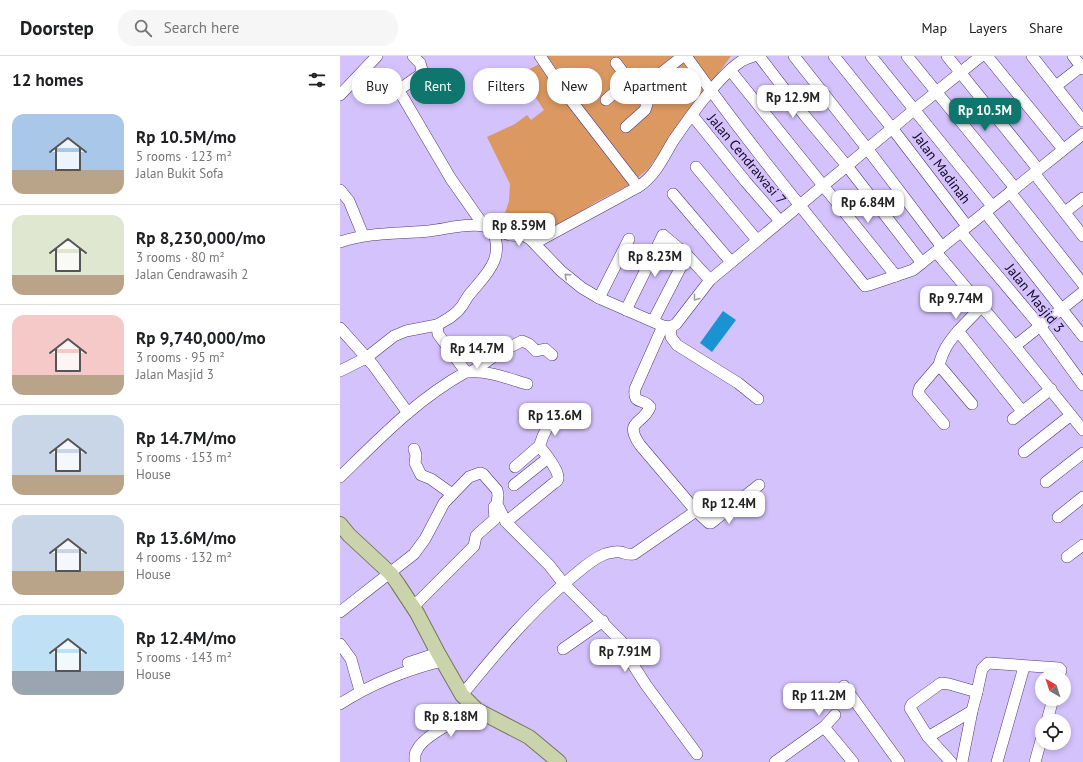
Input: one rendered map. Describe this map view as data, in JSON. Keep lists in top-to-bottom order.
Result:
{
  "streets": {
    "street": ["Jalan Cendrawasi 7", "Jalan Madinah", "Jalan Masjid 3"]
  },
  "crossings": [
    ["Jalan Madinah", "Jalan Masjid 3"]
  ],
  "north": "top left",
  "page": {
    "header": "Doorstep",
    "search": "Search here",
    "nav": ["Map", "Layers", "Share"],
    "heading": "12 homes",
    "chip": [
      "Buy",
      "Rent",
      "Filters",
      "New",
      "Apartment"
    ],
    "price": [
      "Rp 12.9M",
      "Rp 10.5M",
      "Rp 6.84M",
      "Rp 8.59M",
      "Rp 8.23M",
      "Rp 9.74M",
      "Rp 14.7M",
      "Rp 13.6M",
      "Rp 12.4M",
      "Rp 7.91M",
      "Rp 11.2M",
      "Rp 8.18M"
    ],
    "list": [
      {
        "name": "Rp 10.5M/mo",
        "note": "5 rooms · 123 m² · Jalan Bukit Sofa"
      },
      {
        "name": "Rp 8,230,000/mo",
        "note": "3 rooms · 80 m² · Jalan Cendrawasih 2"
      },
      {
        "name": "Rp 9,740,000/mo",
        "note": "3 rooms · 95 m² · Jalan Masjid 3"
      },
      {
        "name": "Rp 14.7M/mo",
        "note": "5 rooms · 153 m² · House"
      },
      {
        "name": "Rp 13.6M/mo",
        "note": "4 rooms · 132 m² · House"
      },
      {
        "name": "Rp 12.4M/mo",
        "note": "5 rooms · 143 m² · House"
      }
    ]
  }
}
